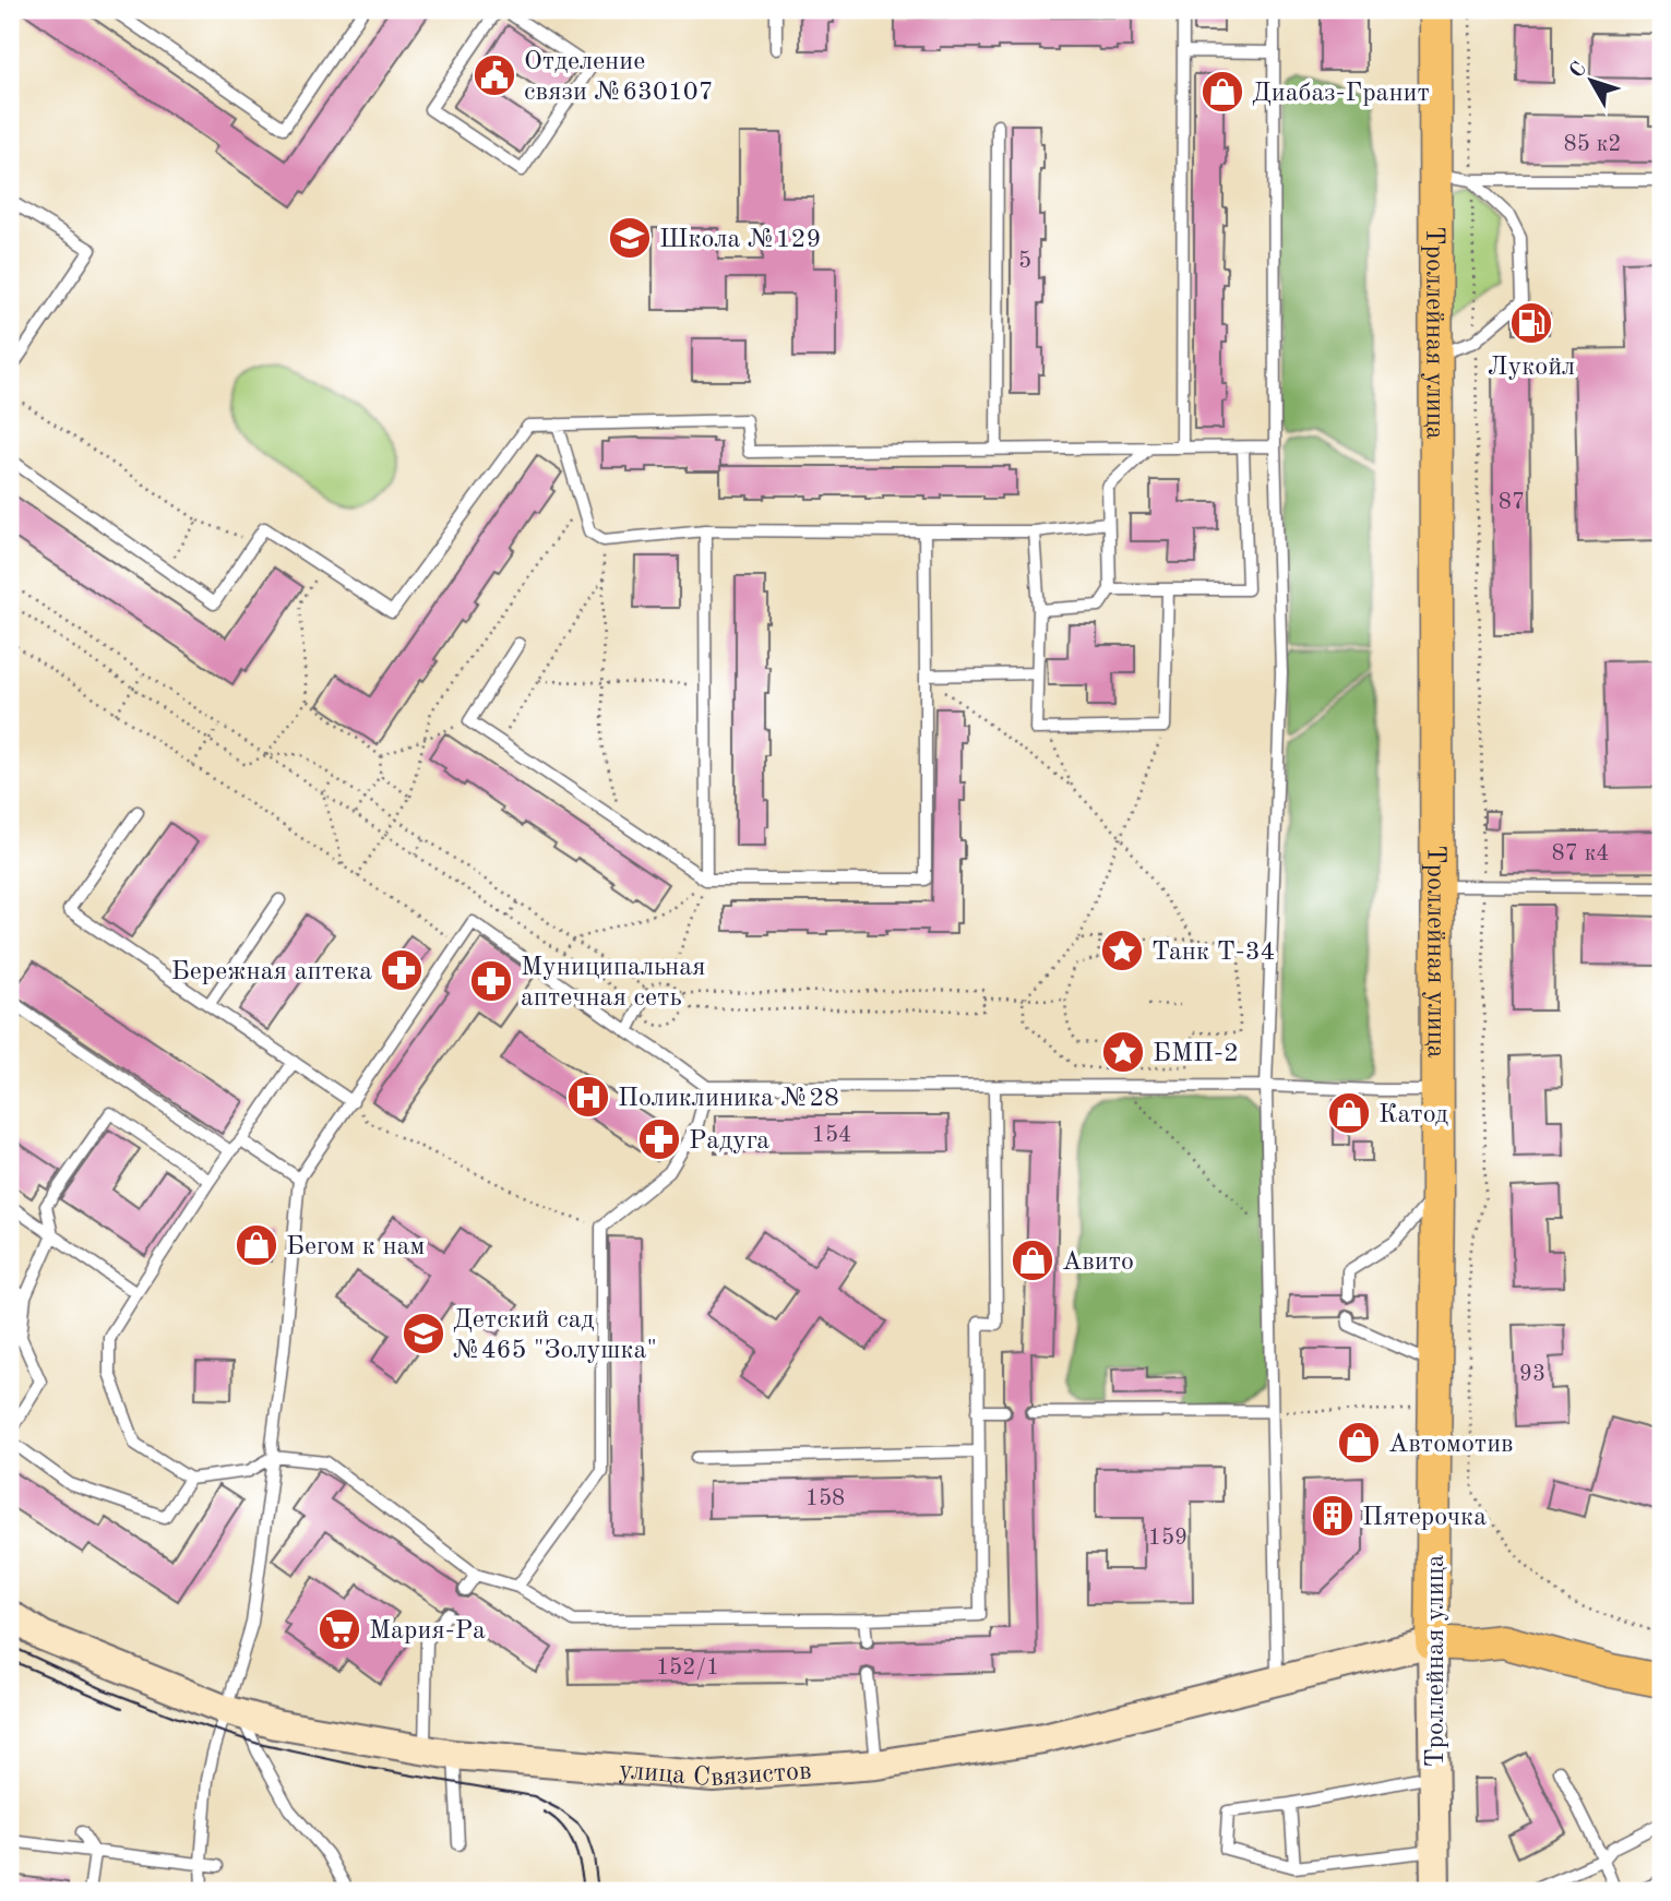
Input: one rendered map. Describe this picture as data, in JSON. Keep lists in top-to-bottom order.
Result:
{
  "streets": {
    "main road": ["Троллейная улица", "улица Связистов"]
  },
  "crossings": [
    ["Троллейная улица", "улица Связистов"]
  ],
  "places": {
    "public building": ["Отделение связи №630107"],
    "shop": [
      "Диабаз-Гранит",
      "Катод",
      "Бегом к нам",
      "Авито",
      "Автомотив"
    ],
    "school or university": ["Школа №129", "Детский сад №465 \"Золушка\""],
    "fuel station": ["Лукойл"],
    "place": ["Танк Т-34", "БМП-2"],
    "pharmacy": ["Бережная аптека", "Муниципальная аптечная сеть", "Радуга"],
    "hospital": ["Поликлиника №28"],
    "building": ["Пятерочка"],
    "supermarket": ["Мария-Ра"]
  },
  "house_numbers": [
    "85 к2",
    "5",
    "87",
    "87 к4",
    "154",
    "93",
    "158",
    "159",
    "152/1"
  ],
  "north": "top left"
}
